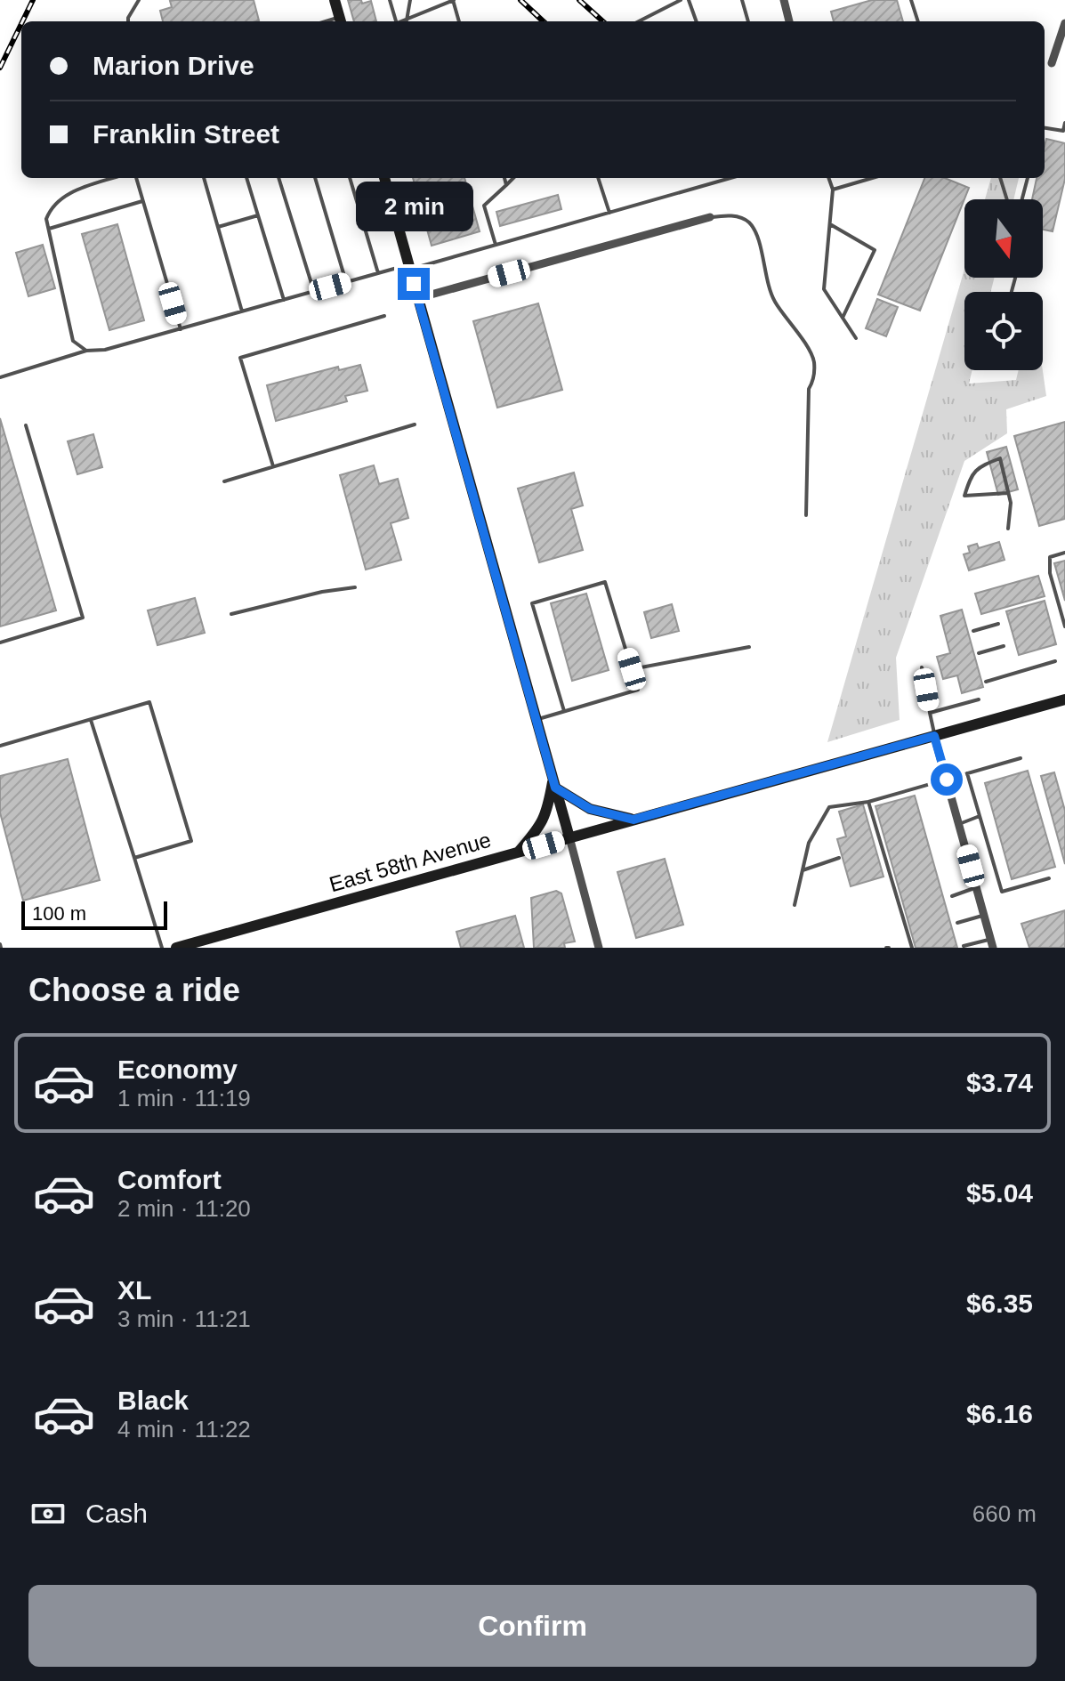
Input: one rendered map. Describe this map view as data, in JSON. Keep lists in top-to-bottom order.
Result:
{
  "streets": {
    "main road": ["East 58th Avenue"]
  },
  "scale_bar": "100 m",
  "north": "bottom",
  "page": {
    "banner": ["Marion Drive", "Franklin Street"],
    "bubble": "2 min",
    "scale": "100 m",
    "heading": "Choose a ride",
    "list": [
      {
        "name": "Economy",
        "note": "1 min · 11:19",
        "value": "$3.74"
      },
      {
        "name": "Comfort",
        "note": "2 min · 11:20",
        "value": "$5.04"
      },
      {
        "name": "XL",
        "note": "3 min · 11:21",
        "value": "$6.35"
      },
      {
        "name": "Black",
        "note": "4 min · 11:22",
        "value": "$6.16"
      }
    ],
    "pay": ["Cash", "660 m"],
    "buttons": "Confirm"
  }
}
